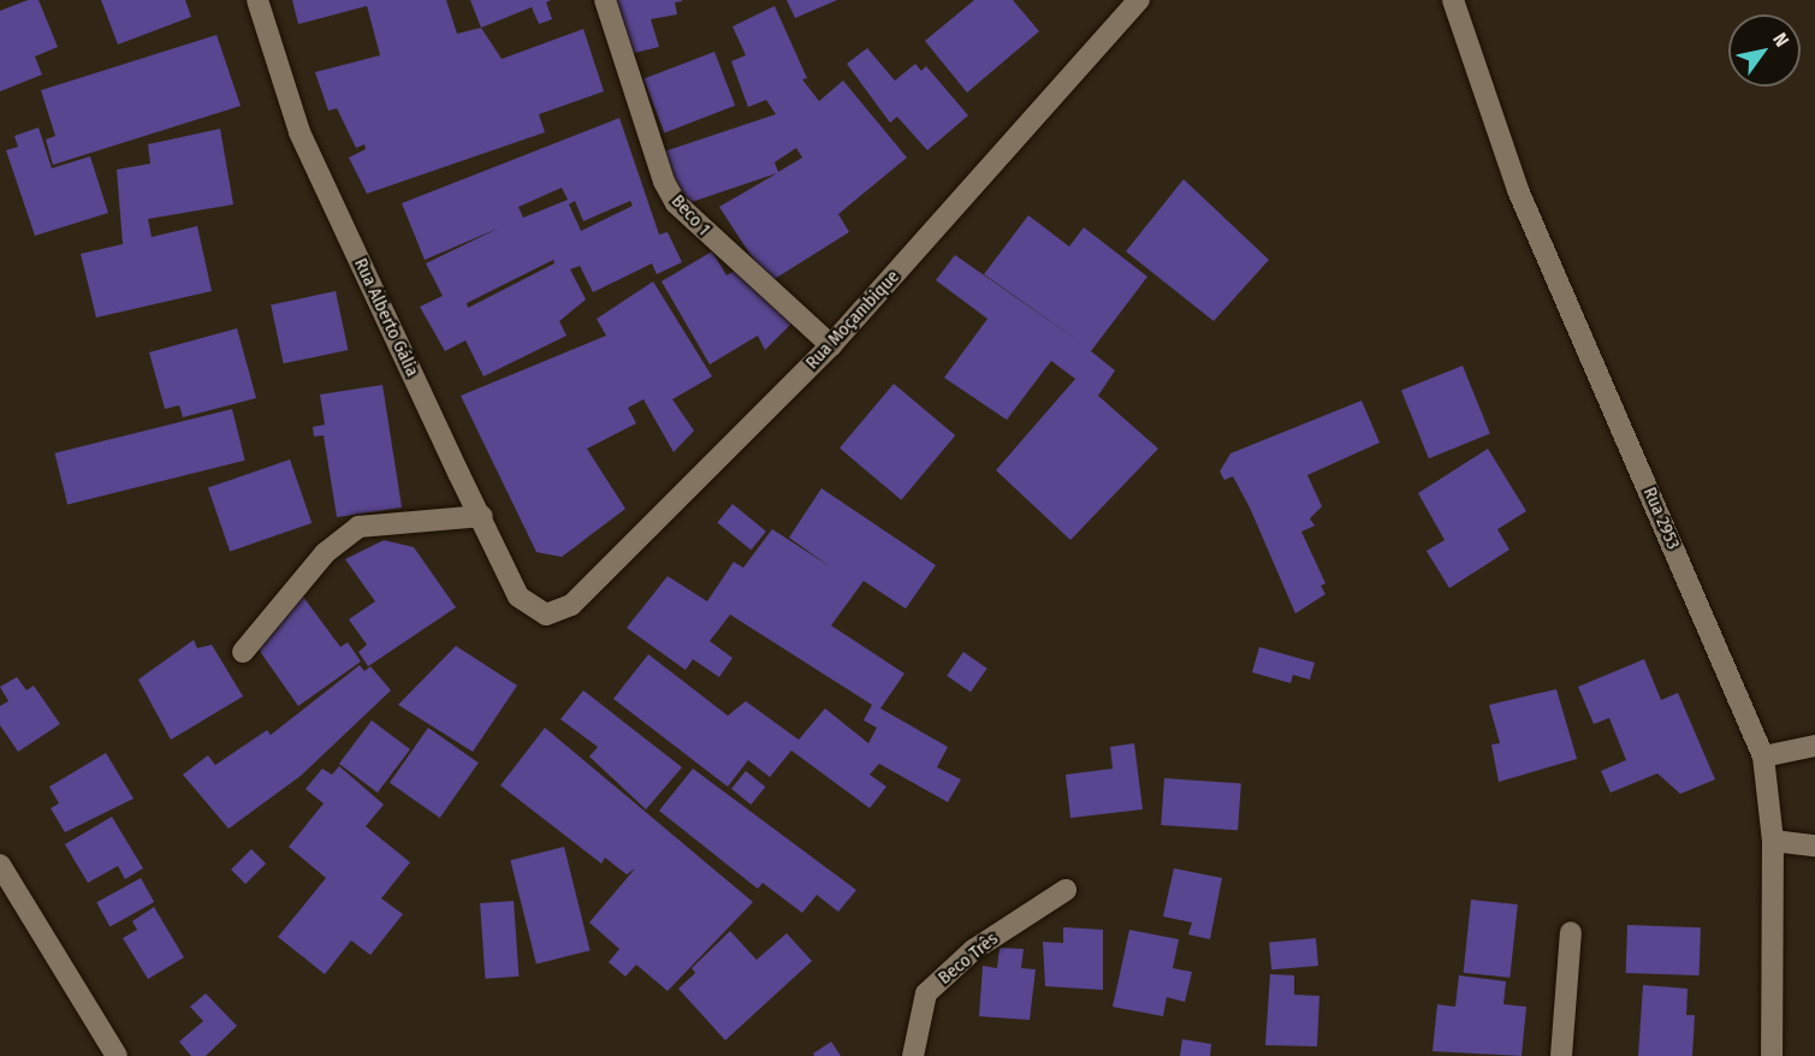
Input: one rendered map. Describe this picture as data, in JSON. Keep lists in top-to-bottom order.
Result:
{
  "streets": {
    "street": [
      "Beco 1",
      "Rua Alberto Gália",
      "Rua Moçambique",
      "Rua 2953",
      "Beco Três"
    ]
  },
  "crossings": [
    ["Beco 1", "Rua Moçambique"],
    ["Rua Alberto Gália", "Rua Moçambique"]
  ],
  "north": "top right"
}
